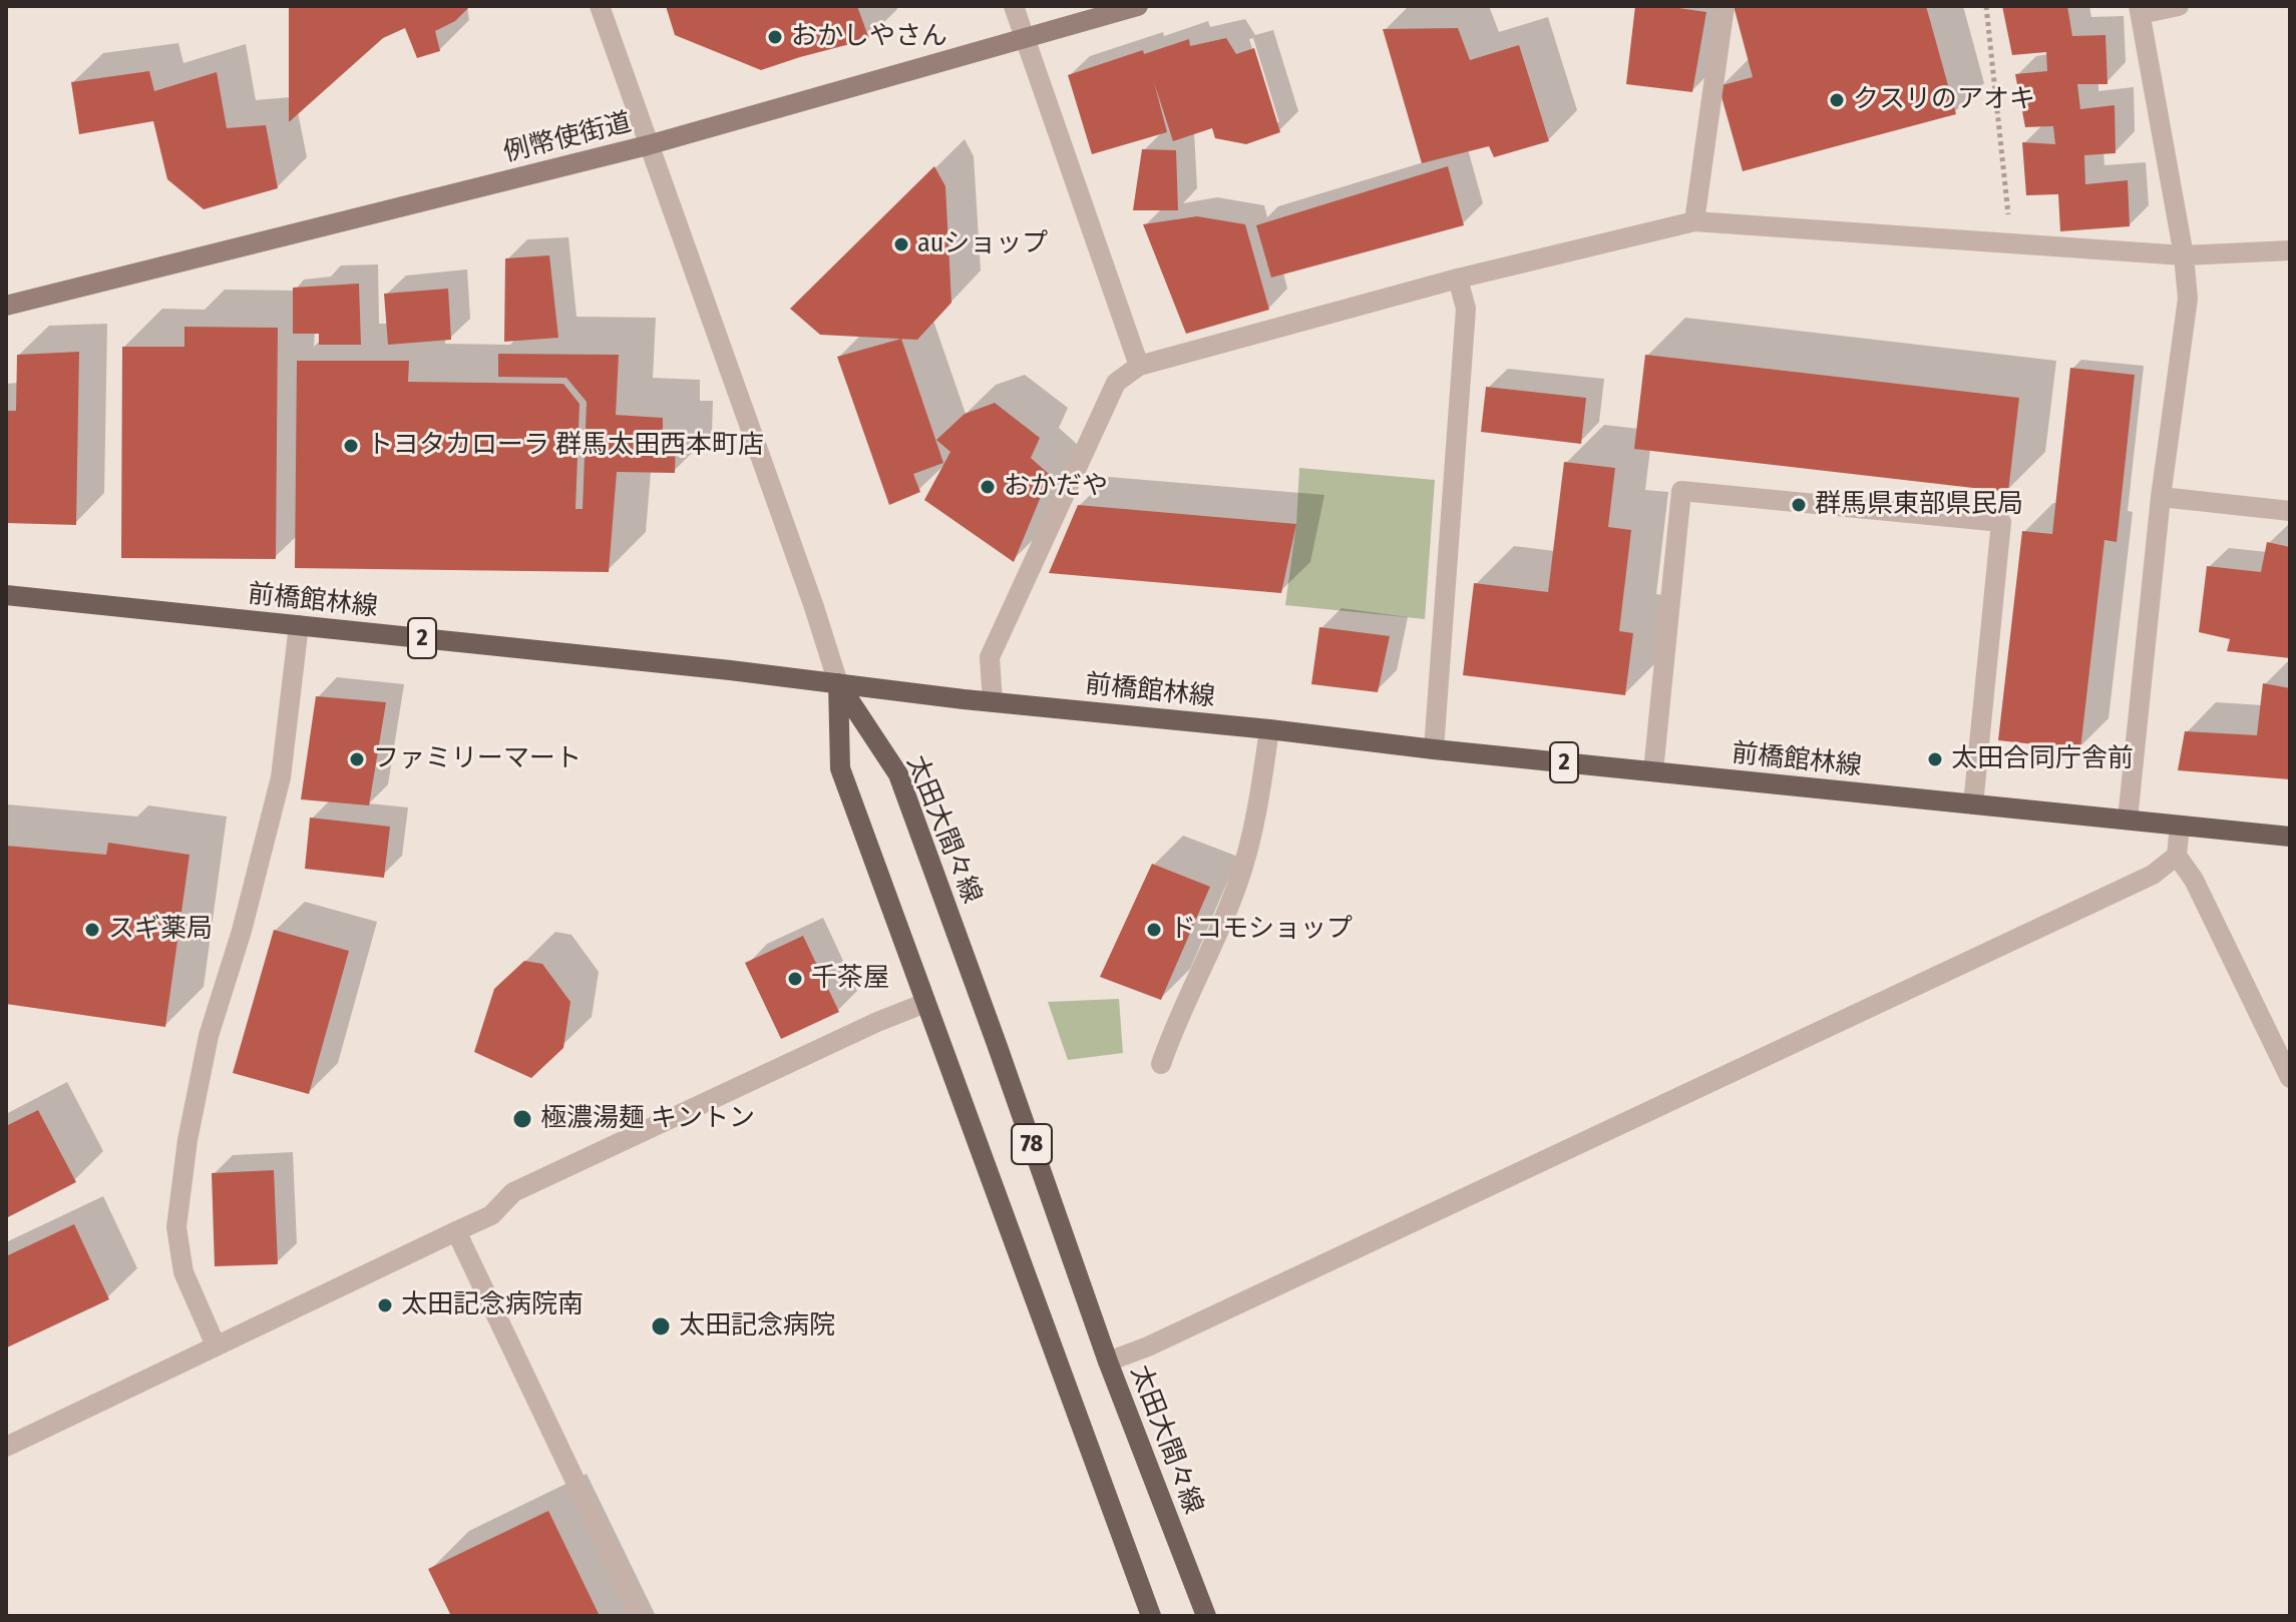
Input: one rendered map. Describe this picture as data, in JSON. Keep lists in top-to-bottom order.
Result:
{
  "streets": {
    "main road": [
      "例幣使街道",
      "前橋館林線",
      "2",
      "太田大間々線",
      "78"
    ]
  },
  "crossings": [
    ["前橋館林線", "太田大間々線"],
    ["前橋館林線", "78"],
    ["太田大間々線", "78"]
  ],
  "places": [
    "おかしやさん",
    "クスリのアオキ",
    "auショップ",
    "トヨタカローラ 群馬太田西本町店",
    "おかだや",
    "群馬県東部県民局",
    "ファミリーマート",
    "太田合同庁舎前",
    "スギ薬局",
    "ドコモショップ",
    "千茶屋",
    "極濃湯麺 キントン",
    "太田記念病院南",
    "太田記念病院"
  ]
}
